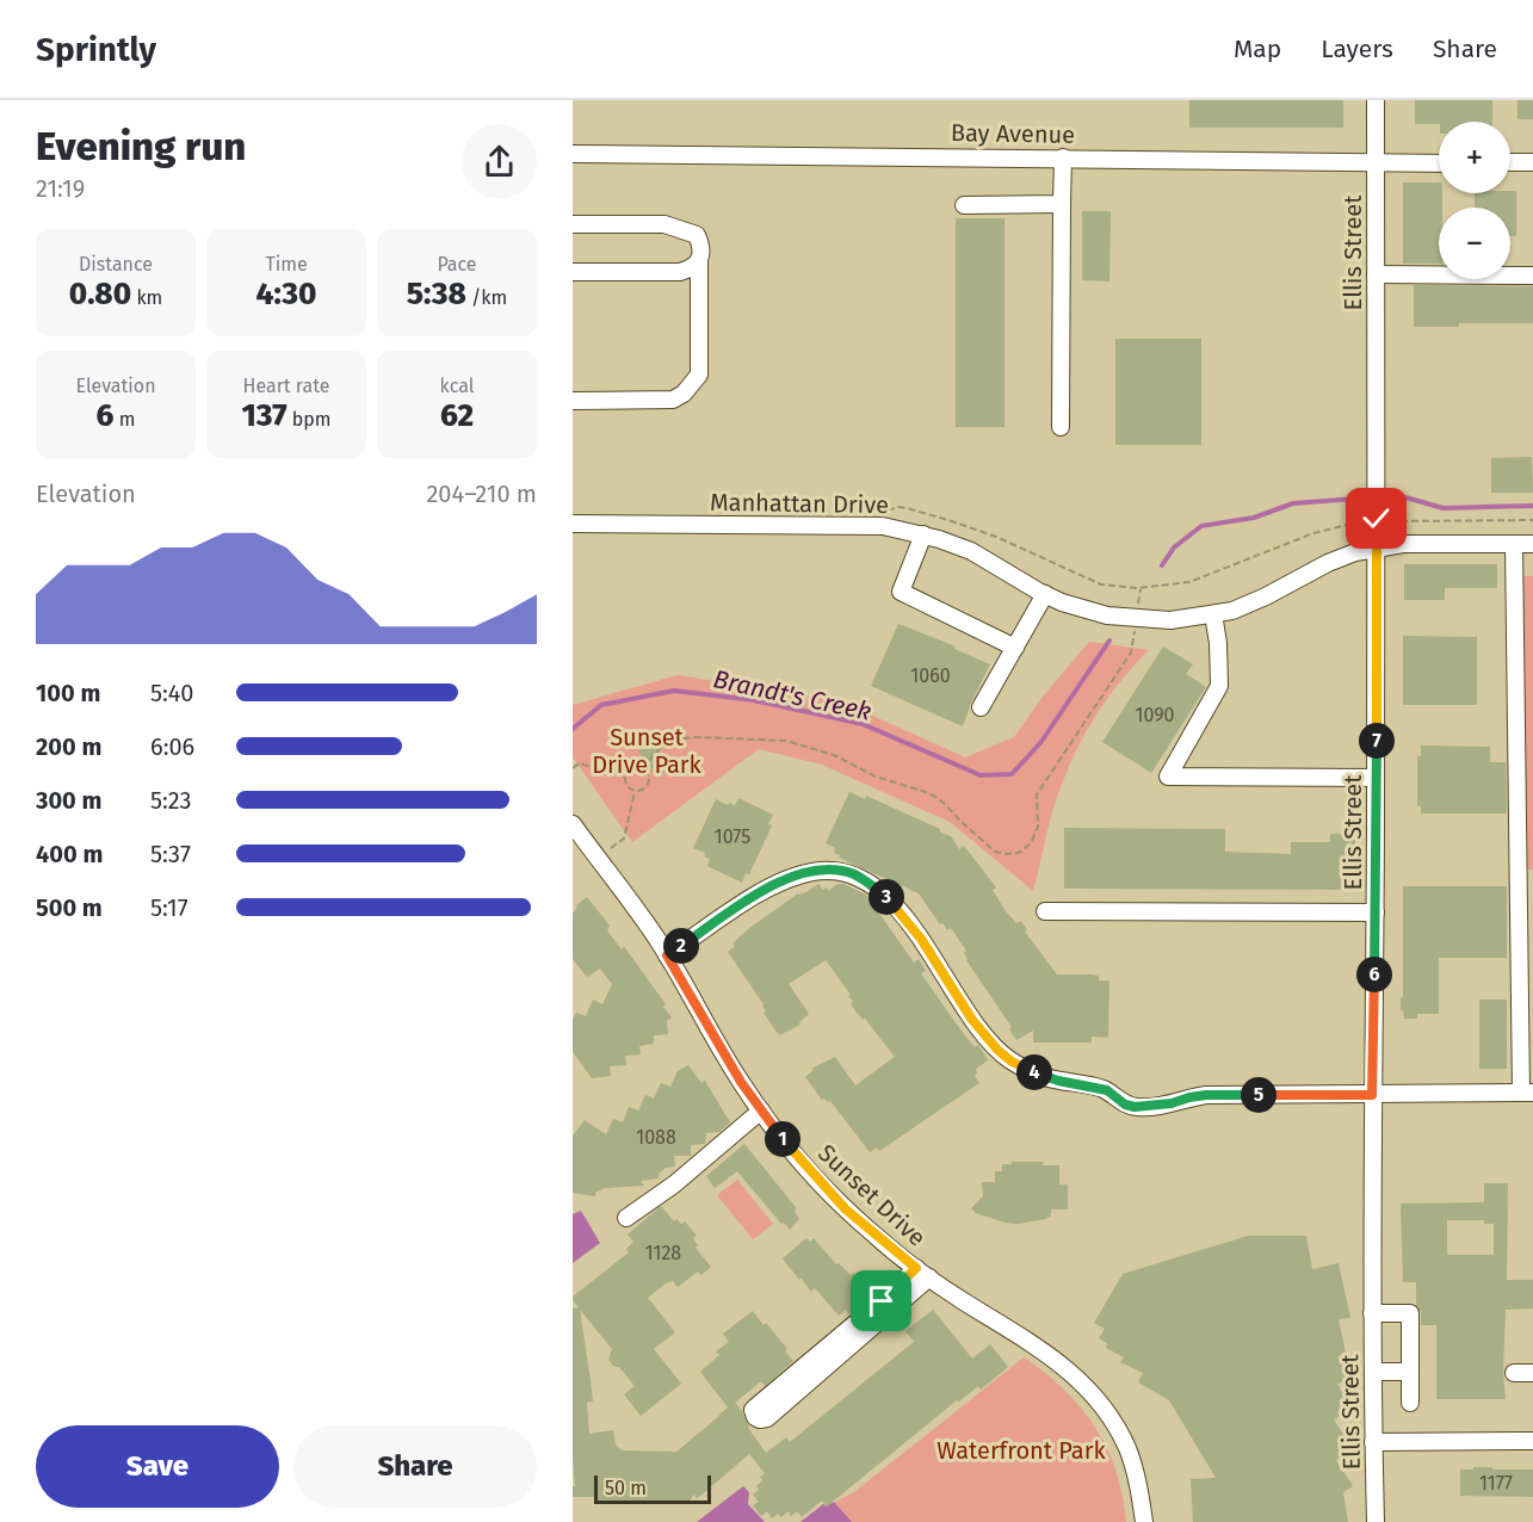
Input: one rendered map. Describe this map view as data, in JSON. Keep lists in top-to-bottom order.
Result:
{
  "streets": {
    "street": [
      "Bay Avenue",
      "Ellis Street",
      "Manhattan Drive",
      "Sunset Drive"
    ]
  },
  "crossings": [
    ["Bay Avenue", "Ellis Street"],
    ["Ellis Street", "Manhattan Drive"]
  ],
  "water": ["Brandt's Creek"],
  "parks": ["Sunset Drive Park", "Waterfront Park"],
  "house_numbers": [
    "1060",
    "1090",
    "1075",
    "1088",
    "1128",
    "1177"
  ],
  "scale_bar": "50 m",
  "page": {
    "header": "Sprintly",
    "nav": ["Map", "Layers", "Share"],
    "heading": ["Evening run", "21:19"],
    "map_buttons": ["+", "−"],
    "stats": [
      ["Distance", "0.80 km"],
      ["Time", "4:30"],
      ["Pace", "5:38 /km"],
      ["Elevation", "6 m"],
      ["Heart rate", "137 bpm"],
      ["kcal", "62"]
    ],
    "chart": ["Elevation", "204–210 m"],
    "list": [
      {
        "name": "100 m",
        "note": "5:40"
      },
      {
        "name": "200 m",
        "note": "6:06"
      },
      {
        "name": "300 m",
        "note": "5:23"
      },
      {
        "name": "400 m",
        "note": "5:37"
      },
      {
        "name": "500 m",
        "note": "5:17"
      }
    ],
    "pins": [
      "7",
      "3",
      "2",
      "6",
      "4",
      "5",
      "1"
    ],
    "buttons": ["Save", "Share"],
    "scale": "50 m"
  }
}
